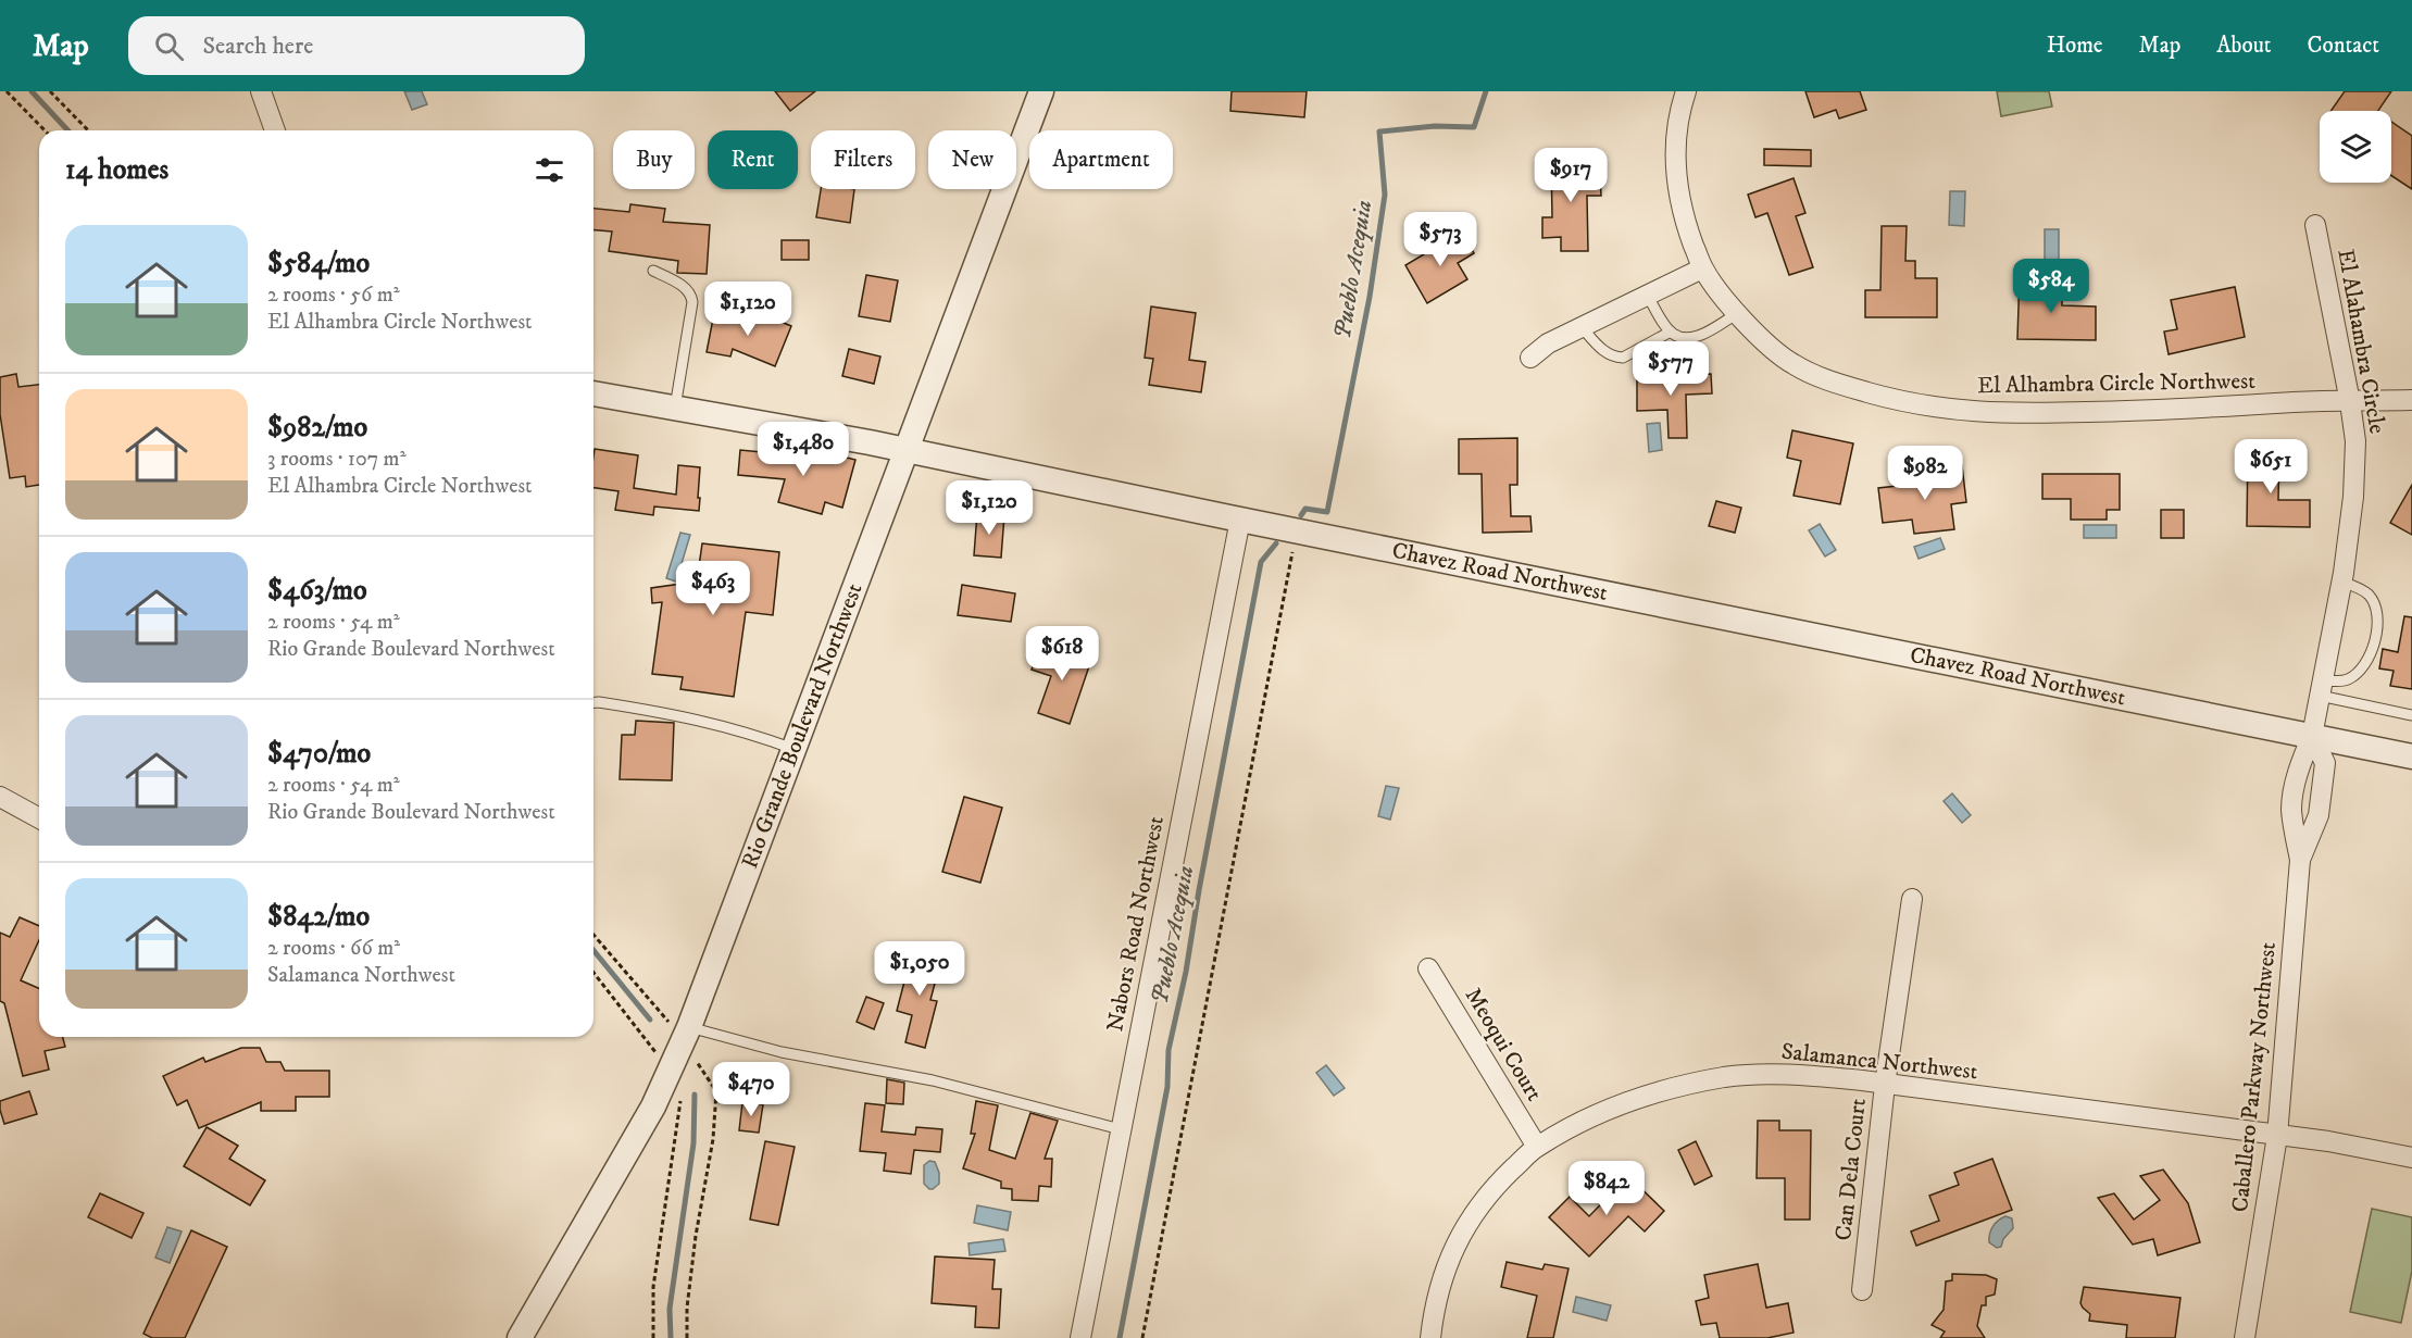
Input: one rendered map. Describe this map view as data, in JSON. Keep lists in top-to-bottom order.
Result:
{
  "streets": {
    "street": [
      "El Alahambra Circle",
      "El Alhambra Circle Northwest",
      "Chavez Road Northwest",
      "Rio Grande Boulevard Northwest",
      "Nabors Road Northwest",
      "Meoqui Court",
      "Salamanca Northwest",
      "Caballero Parkway Northwest",
      "Can Dela Court"
    ]
  },
  "crossings": [
    ["El Alahambra Circle", "El Alhambra Circle Northwest"],
    ["El Alahambra Circle", "Chavez Road Northwest"],
    ["El Alahambra Circle", "Caballero Parkway Northwest"],
    ["Chavez Road Northwest", "Rio Grande Boulevard Northwest"],
    ["Chavez Road Northwest", "Nabors Road Northwest"],
    ["Chavez Road Northwest", "Caballero Parkway Northwest"],
    ["Meoqui Court", "Salamanca Northwest"],
    ["Salamanca Northwest", "Caballero Parkway Northwest"],
    ["Salamanca Northwest", "Can Dela Court"]
  ],
  "water": ["Pueblo Acequia"],
  "page": {
    "header": "Map",
    "search": "Search here",
    "nav": [
      "Home",
      "Map",
      "About",
      "Contact"
    ],
    "chip": [
      "Buy",
      "Rent",
      "Filters",
      "New",
      "Apartment"
    ],
    "heading": "14 homes",
    "price": [
      "$917",
      "$573",
      "$584",
      "$1,120",
      "$577",
      "$1,480",
      "$651",
      "$982",
      "$1,120",
      "$463",
      "$618",
      "$1,050",
      "$470",
      "$842"
    ],
    "list": [
      {
        "name": "$584/mo",
        "note": "2 rooms · 56 m² · El Alhambra Circle Northwest"
      },
      {
        "name": "$982/mo",
        "note": "3 rooms · 107 m² · El Alhambra Circle Northwest"
      },
      {
        "name": "$463/mo",
        "note": "2 rooms · 54 m² · Rio Grande Boulevard Northwest"
      },
      {
        "name": "$470/mo",
        "note": "2 rooms · 54 m² · Rio Grande Boulevard Northwest"
      },
      {
        "name": "$842/mo",
        "note": "2 rooms · 66 m² · Salamanca Northwest"
      }
    ]
  }
}
